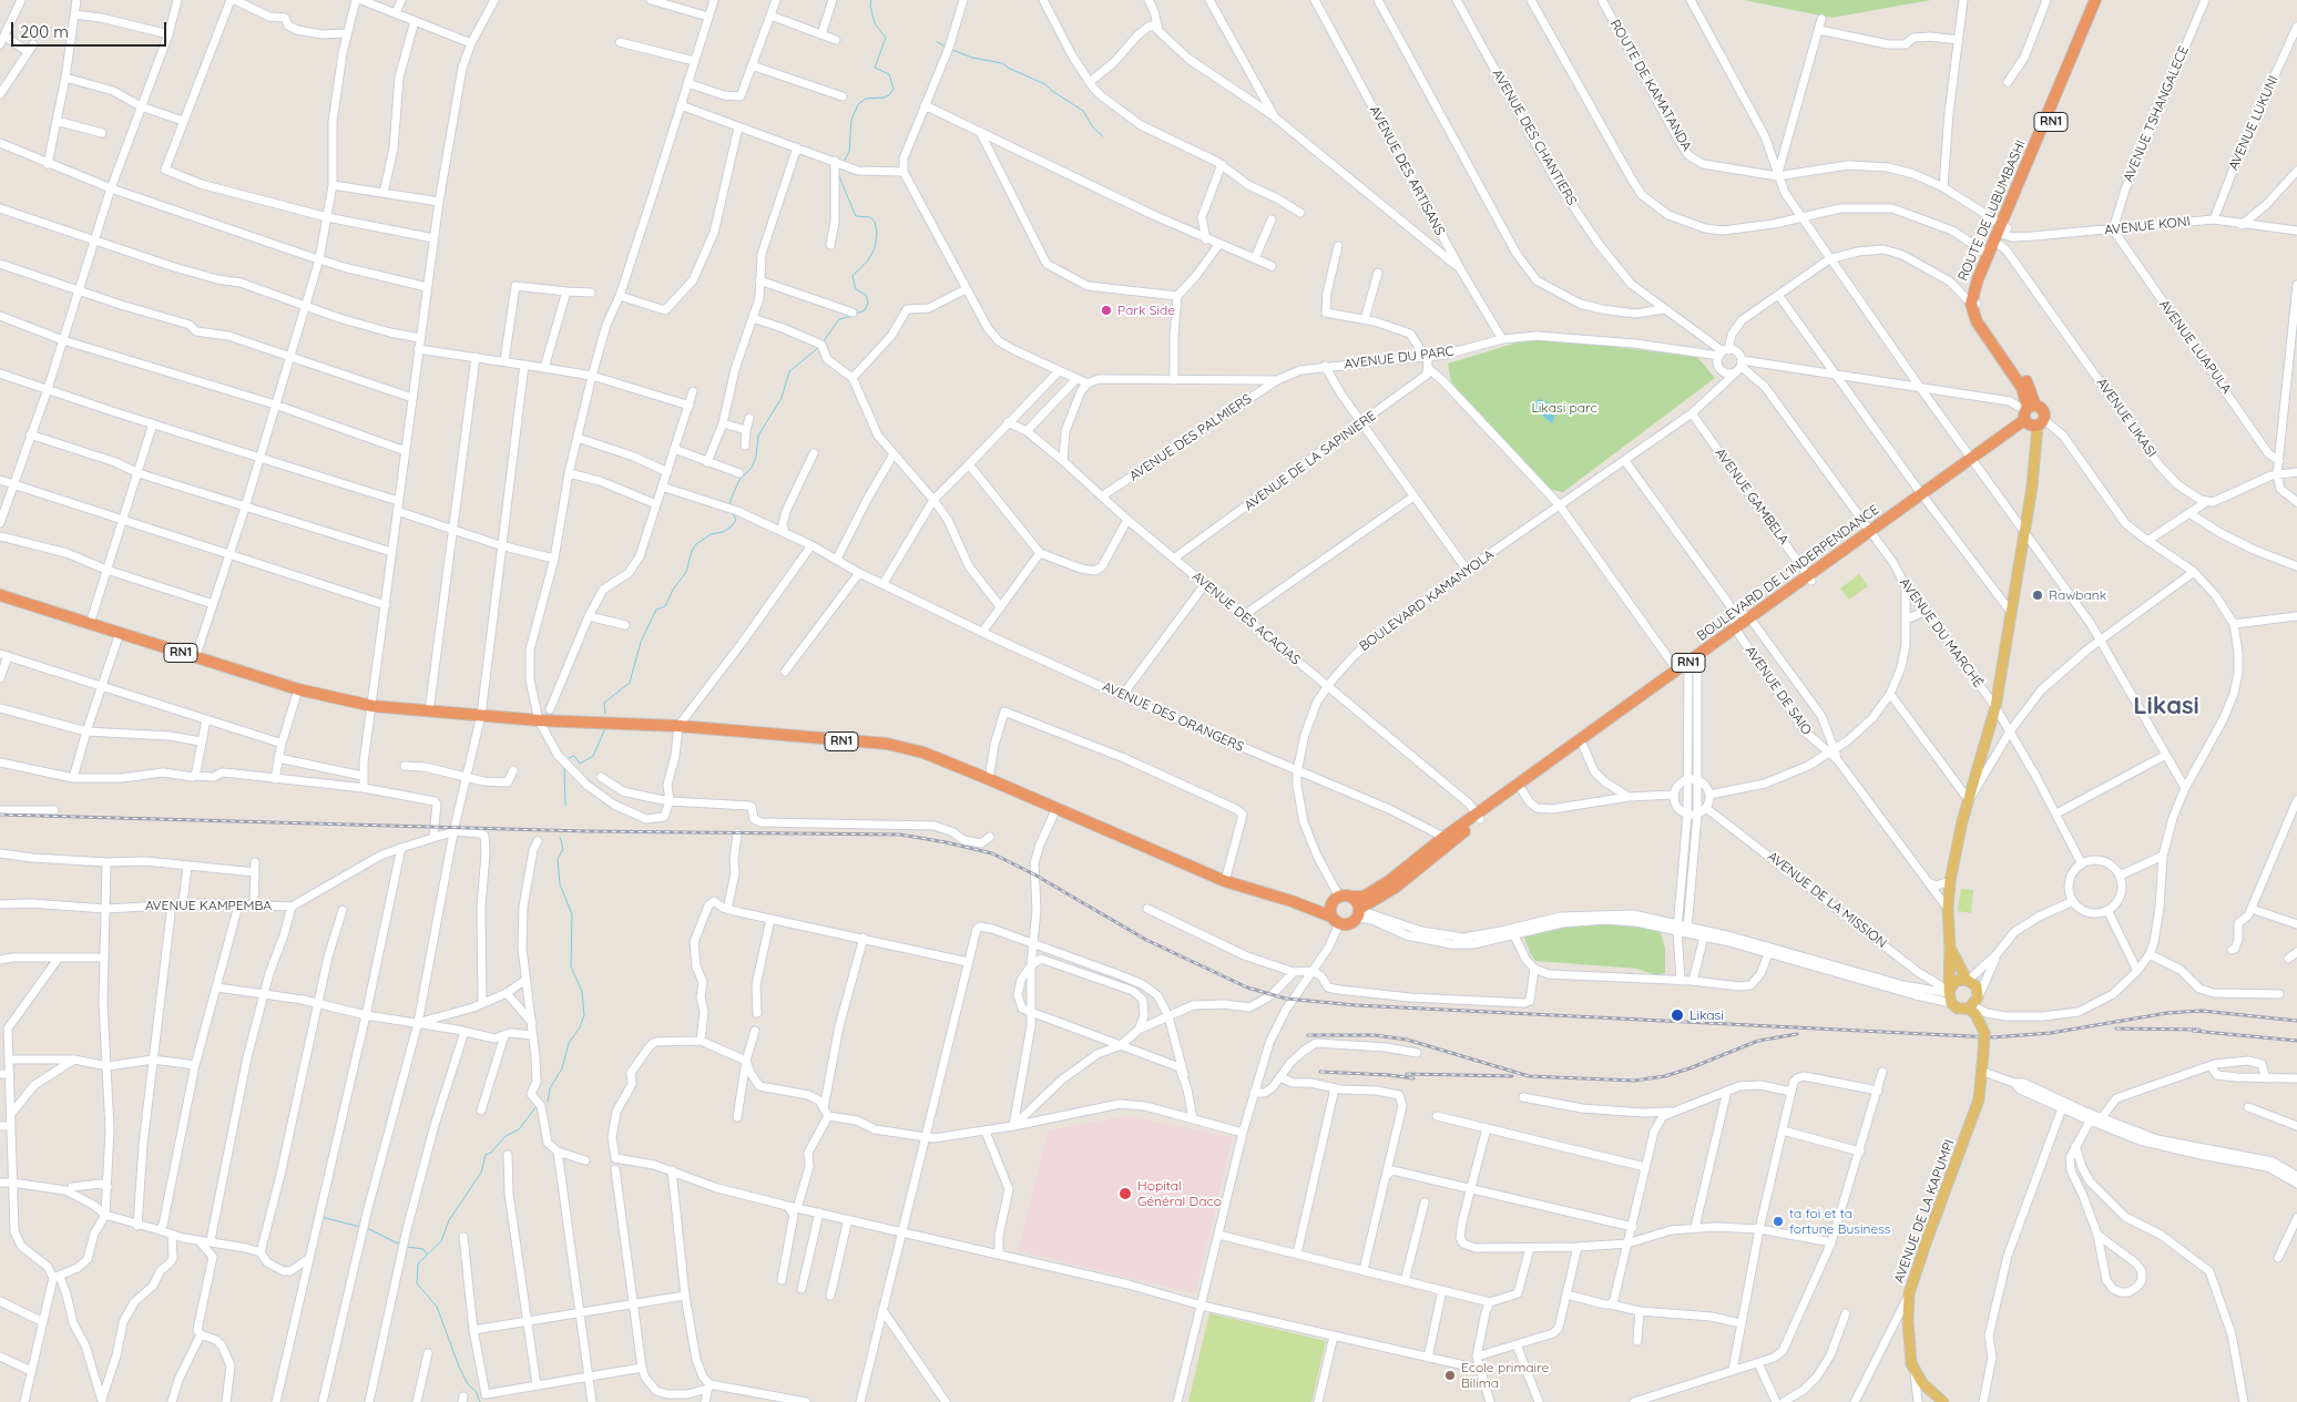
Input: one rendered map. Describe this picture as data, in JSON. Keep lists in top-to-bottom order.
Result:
{
  "streets": {
    "highway": ["RN1", "ROUTE DE LUBUMBASHI", "BOULEVARD DE L'INDERPENDANCE"],
    "main road": ["AVENUE DE LA KAPUMPI"],
    "street": [
      "ROUTE DE KAMATANDA",
      "AVENUE TSHANGALECE",
      "AVENUE LUKUNI",
      "AVENUE DES CHANTIERS",
      "AVENUE DES ARTISANS",
      "AVENUE KONI",
      "AVENUE LUAPULA",
      "AVENUE DU PARC",
      "AVENUE LIKASI",
      "AVENUE DES PALMIERS",
      "AVENUE DE LA SAPINIERE",
      "AVENUE GAMBELA",
      "BOULEVARD KAMANYOLA",
      "AVENUE DES ACACIAS",
      "AVENUE DU MARCHÉ",
      "AVENUE DE SAIO",
      "AVENUE DES ORANGERS",
      "AVENUE DE LA MISSION",
      "AVENUE KAMPEMBA"
    ]
  },
  "crossings": [
    ["ROUTE DE KAMATANDA", "AVENUE LIKASI"],
    ["AVENUE TSHANGALECE", "AVENUE KONI"],
    ["AVENUE TSHANGALECE", "AVENUE LUAPULA"],
    ["RN1", "BOULEVARD DE L'INDERPENDANCE"],
    ["RN1", "BOULEVARD KAMANYOLA"],
    ["AVENUE LUKUNI", "AVENUE KONI"],
    ["AVENUE DES CHANTIERS", "AVENUE DU PARC"],
    ["AVENUE DES CHANTIERS", "BOULEVARD KAMANYOLA"],
    ["AVENUE DES CHANTIERS", "AVENUE DU MARCHÉ"],
    ["AVENUE DES ARTISANS", "AVENUE DU PARC"],
    ["ROUTE DE LUBUMBASHI", "AVENUE KONI"],
    ["ROUTE DE LUBUMBASHI", "AVENUE LIKASI"],
    ["AVENUE KONI", "AVENUE LUAPULA"],
    ["AVENUE KONI", "AVENUE LIKASI"],
    ["AVENUE DU PARC", "AVENUE DES PALMIERS"],
    ["AVENUE DU PARC", "BOULEVARD KAMANYOLA"],
    ["AVENUE DU PARC", "AVENUE DU MARCHÉ"],
    ["AVENUE DES PALMIERS", "AVENUE DES ACACIAS"],
    ["AVENUE DE LA SAPINIERE", "AVENUE DES ACACIAS"],
    ["AVENUE GAMBELA", "BOULEVARD DE L'INDERPENDANCE"],
    ["AVENUE GAMBELA", "BOULEVARD KAMANYOLA"],
    ["BOULEVARD DE L'INDERPENDANCE", "BOULEVARD KAMANYOLA"],
    ["BOULEVARD DE L'INDERPENDANCE", "AVENUE DES ACACIAS"],
    ["BOULEVARD DE L'INDERPENDANCE", "AVENUE DU MARCHÉ"],
    ["BOULEVARD DE L'INDERPENDANCE", "AVENUE DE SAIO"],
    ["BOULEVARD DE L'INDERPENDANCE", "AVENUE DES ORANGERS"],
    ["BOULEVARD KAMANYOLA", "AVENUE DES ACACIAS"],
    ["BOULEVARD KAMANYOLA", "AVENUE DU MARCHÉ"],
    ["BOULEVARD KAMANYOLA", "AVENUE DES ORANGERS"],
    ["AVENUE DE LA MISSION", "AVENUE DE LA KAPUMPI"]
  ],
  "districts": ["Likasi"],
  "parks": ["Likasi parc"],
  "places": [
    "Park Side",
    "Rawbank",
    "Likasi",
    "Hopital Général Daco",
    "ta foi et ta fortune Business",
    "Ecole primaire Bilima"
  ],
  "scale_bar": "200 m"
}
